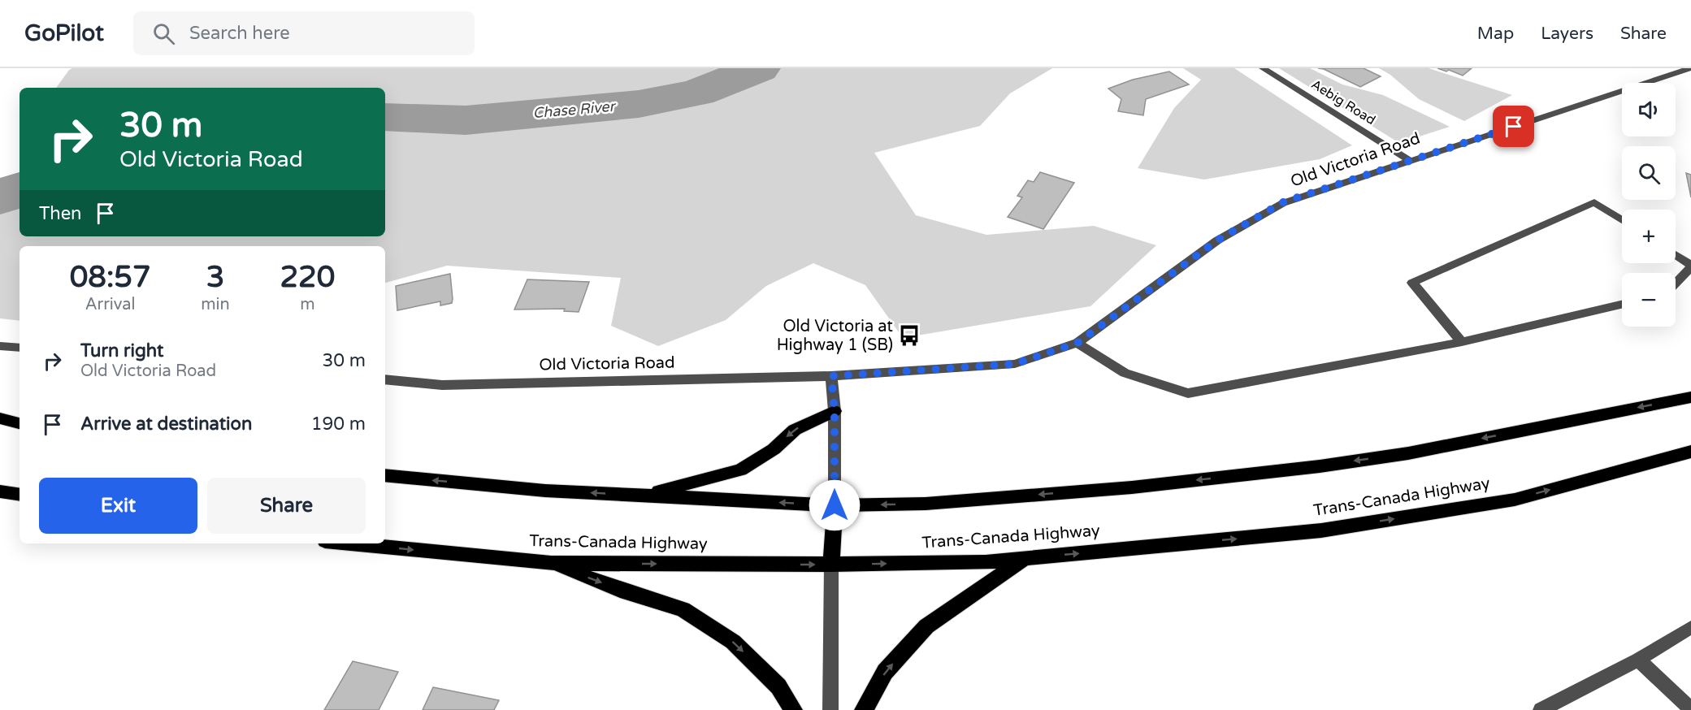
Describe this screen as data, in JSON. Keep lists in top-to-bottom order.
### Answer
{
  "streets": {
    "highway": ["Trans-Canada Highway"],
    "street": ["Aebig Road", "Old Victoria Road"]
  },
  "crossings": [
    ["Aebig Road", "Old Victoria Road"]
  ],
  "water": ["Chase River"],
  "places": {
    "bus stop": ["Old Victoria at Highway 1 (SB)"]
  },
  "page": {
    "header": "GoPilot",
    "search": "Search here",
    "nav": ["Map", "Layers", "Share"],
    "map_buttons": ["+", "−"],
    "turn": ["30 m", "Old Victoria Road"],
    "then": "Then",
    "eta": [
      "08:57",
      "Arrival",
      "3",
      "min",
      "220",
      "m"
    ],
    "list": [
      {
        "name": "Turn right",
        "note": "Old Victoria Road",
        "value": "30 m"
      },
      {
        "name": "Arrive at destination",
        "value": "190 m"
      }
    ],
    "buttons": ["Exit", "Share"]
  }
}
